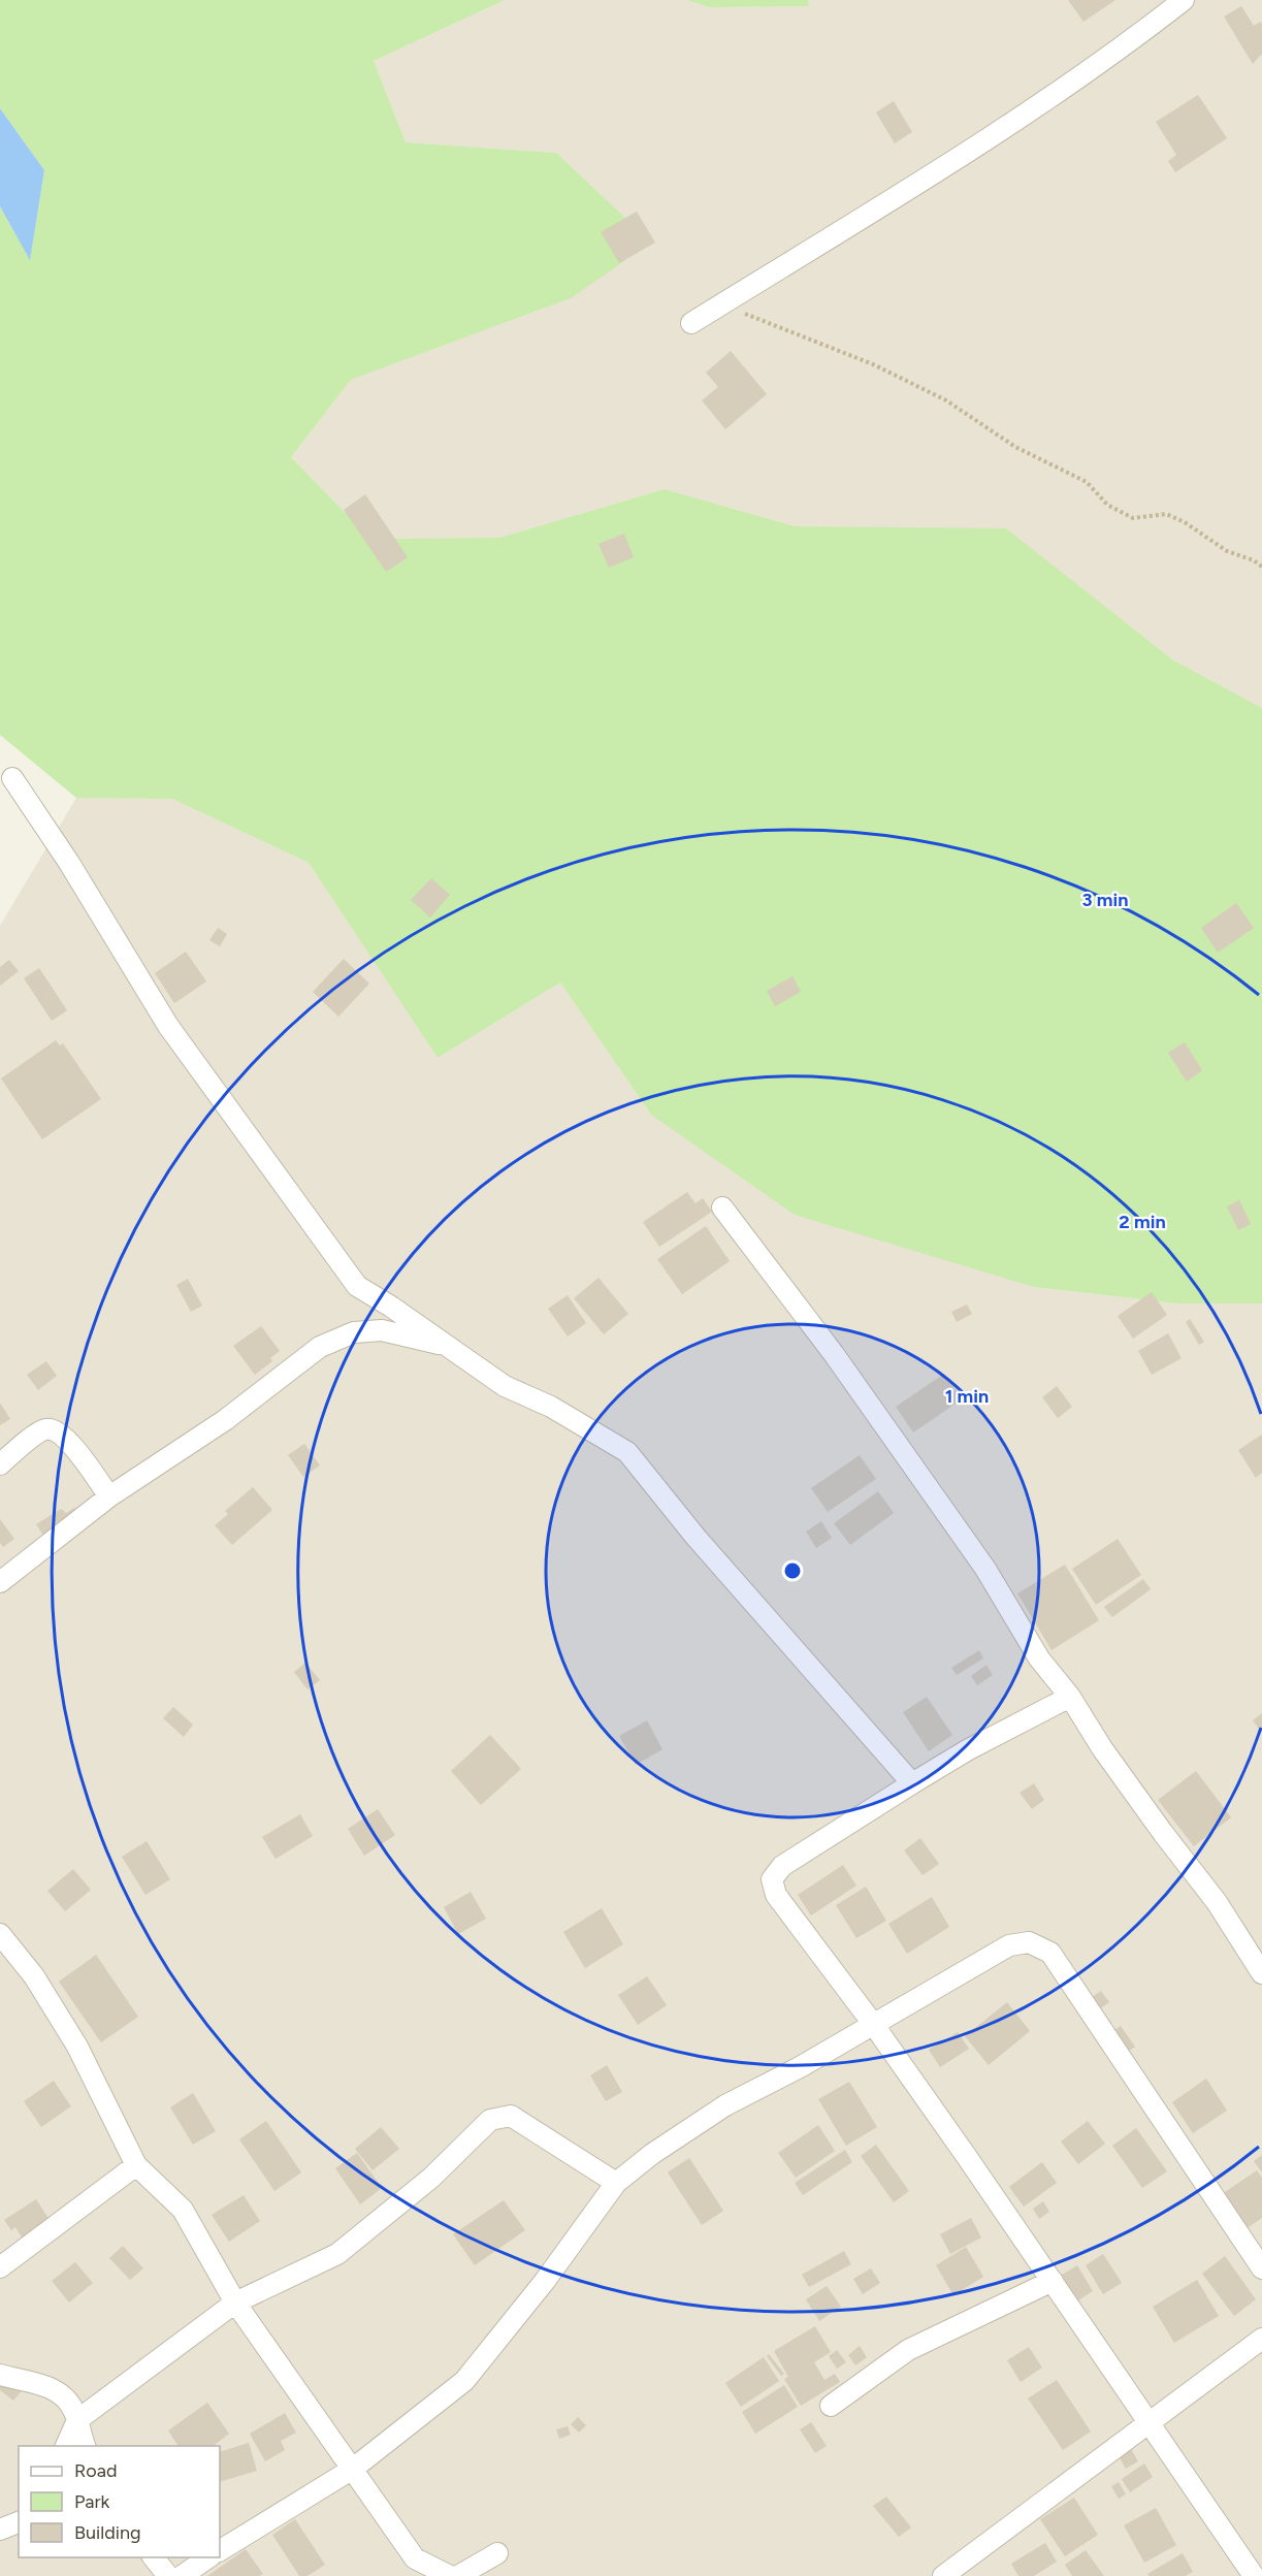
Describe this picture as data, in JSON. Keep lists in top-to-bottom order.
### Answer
{
  "legend": ["Road", "Park", "Building"],
  "rings": ["3 min", "2 min", "1 min"]
}
